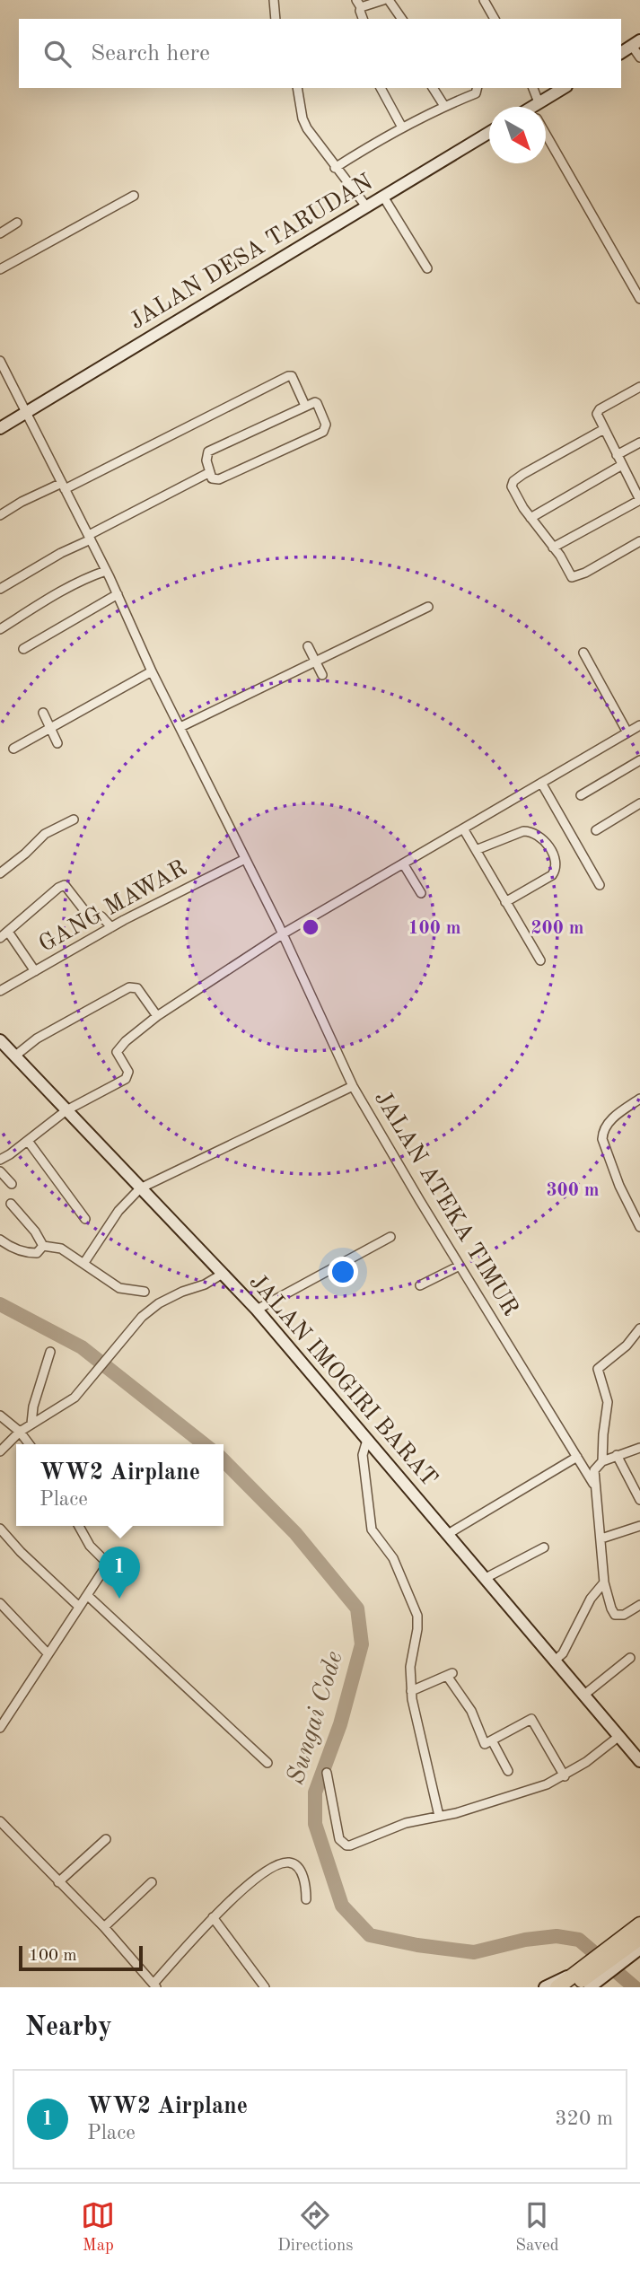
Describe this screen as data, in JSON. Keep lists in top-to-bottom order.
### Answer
{
  "streets": {
    "main road": ["JALAN DESA TARUDAN", "JALAN IMOGIRI BARAT"],
    "street": ["GANG MAWAR", "JALAN ATEKA TIMUR"]
  },
  "crossings": [
    ["JALAN DESA TARUDAN", "JALAN ATEKA TIMUR"],
    ["GANG MAWAR", "JALAN ATEKA TIMUR"]
  ],
  "water": ["Sungai Code"],
  "scale_bar": "100 m",
  "north": "bottom right",
  "page": {
    "search": "Search here",
    "popup": ["WW2 Airplane", "Place"],
    "pins": "1",
    "scale": "100 m",
    "heading": "Nearby",
    "list": [
      {
        "mark": "1",
        "name": "WW2 Airplane",
        "note": "Place",
        "value": "320 m"
      }
    ],
    "nav": ["Map", "Directions", "Saved"]
  },
  "rings": ["100 m", "200 m", "300 m"]
}
